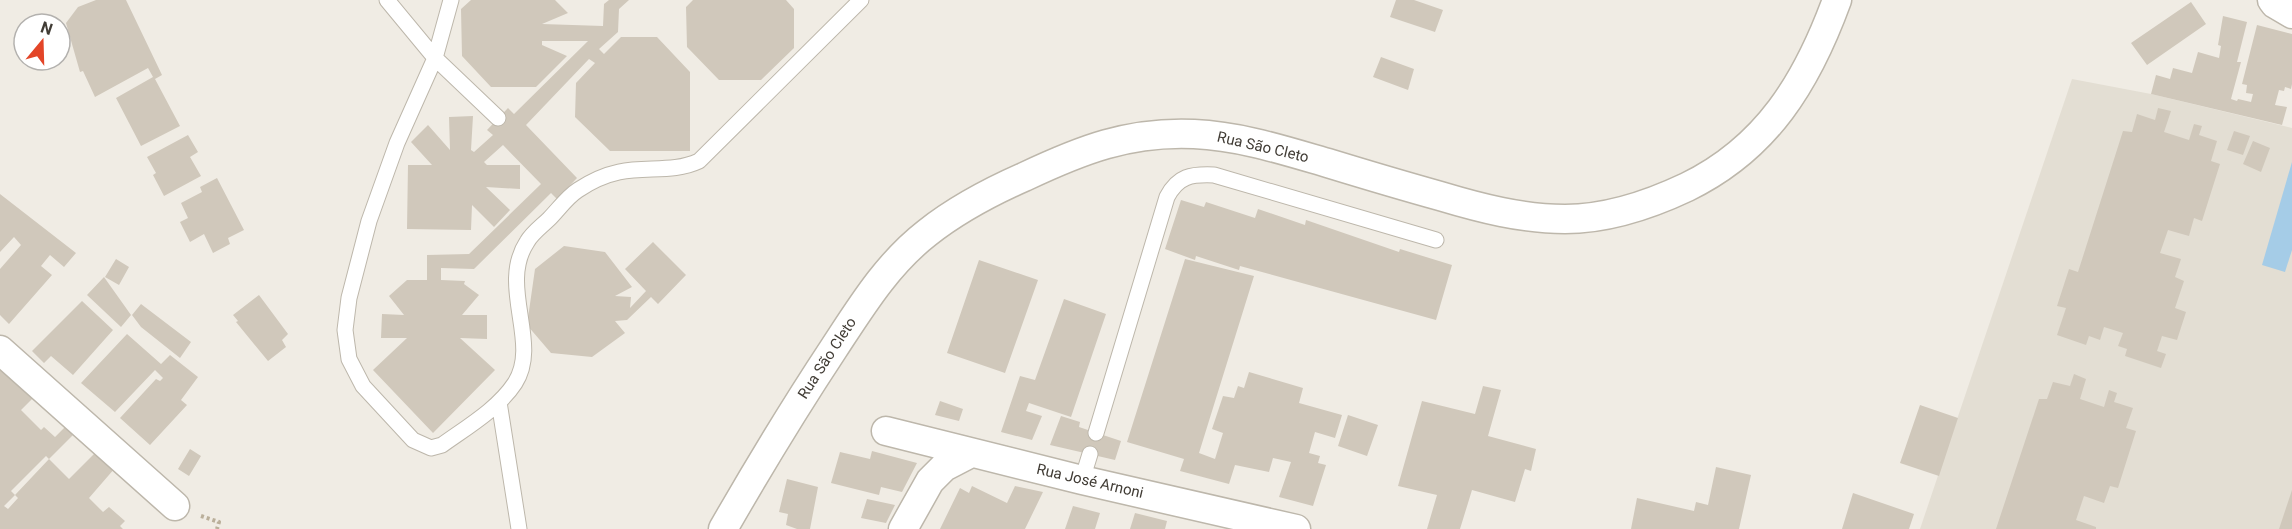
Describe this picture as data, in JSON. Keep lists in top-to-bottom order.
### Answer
{
  "streets": {
    "street": ["Rua São Cleto", "Rua José Arnoni"]
  },
  "north": "top"
}
